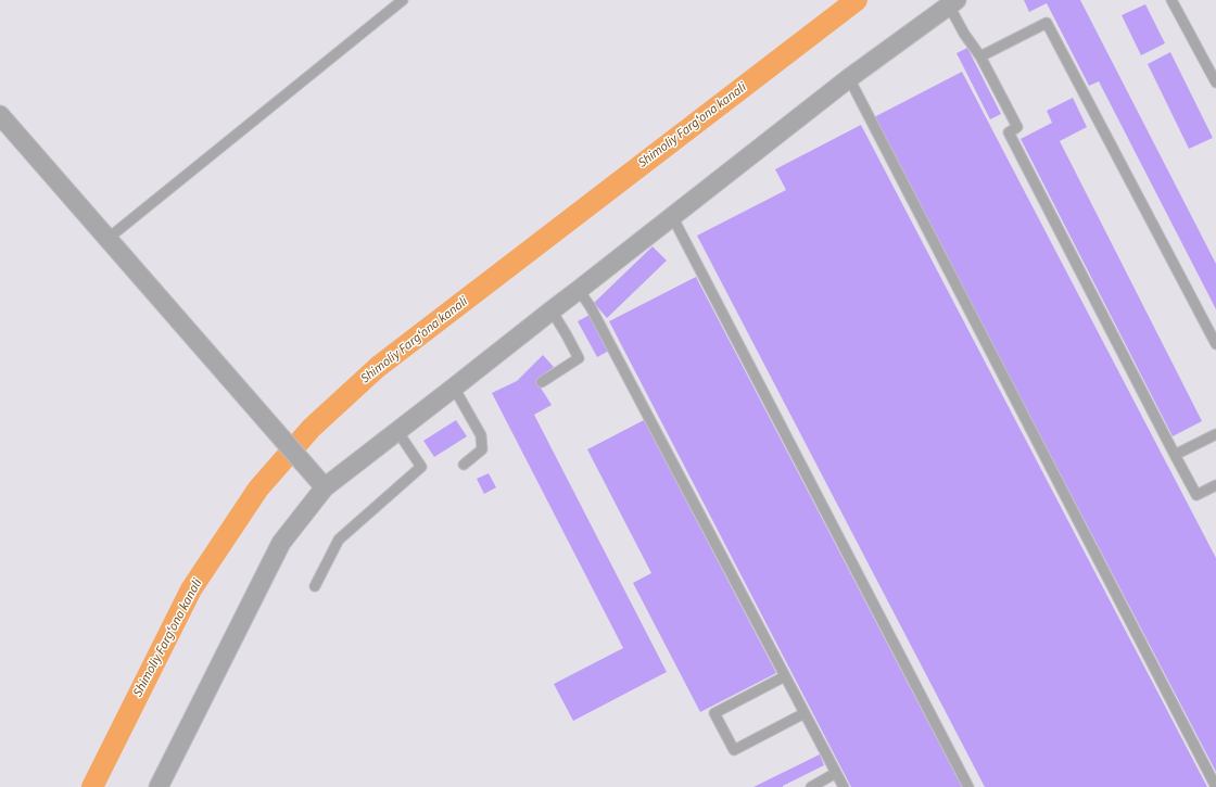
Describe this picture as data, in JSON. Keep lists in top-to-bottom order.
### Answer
{
  "water": ["Shimoliy Fargʻona kanali"]
}
